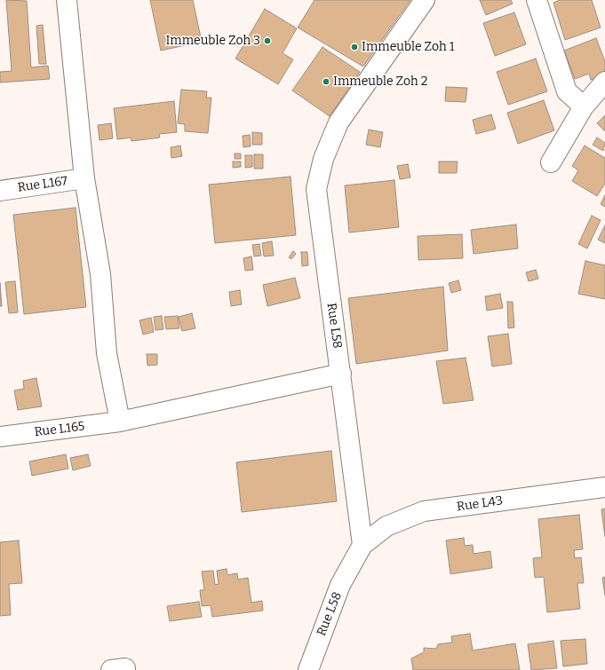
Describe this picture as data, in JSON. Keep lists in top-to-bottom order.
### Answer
{
  "streets": {
    "street": [
      "Rue L167",
      "Rue L58",
      "Rue L165",
      "Rue L43"
    ]
  },
  "crossings": [
    ["Rue L58", "Rue L165"],
    ["Rue L58", "Rue L43"]
  ],
  "places": ["Immeuble Zoh 3", "Immeuble Zoh 1", "Immeuble Zoh 2"]
}
